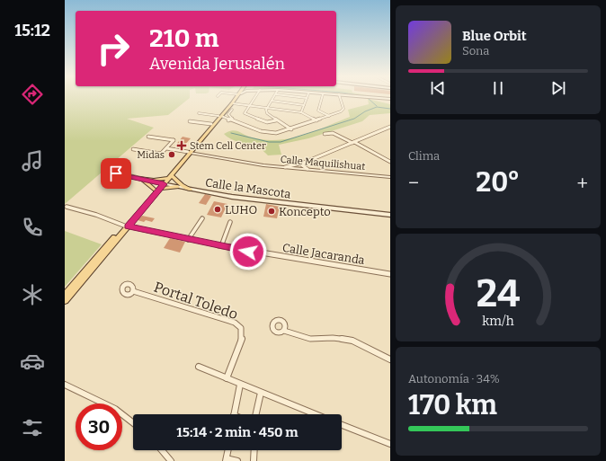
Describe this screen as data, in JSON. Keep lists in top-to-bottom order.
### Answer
{
  "streets": {
    "main road": ["Calle la Mascota"],
    "street": ["Calle Maquilishuat", "Calle Jacaranda", "Portal Toledo"]
  },
  "places": {
    "health": ["Stem Cell Center"],
    "other": ["Midas", "LUHO", "Koncepto"]
  },
  "page": {
    "tabs": "15:12",
    "turn": ["210 m", "Avenida Jerusalén"],
    "song": ["Blue Orbit", "Sona"],
    "tile": [
      "Clima",
      ["Autonomía · 34%", "170 km"]
    ],
    "heat": ["−", "20°", "+"],
    "limit": "30",
    "trip": "15:14 · 2 min · 450 m",
    "gauge": ["24", "km/h"]
  }
}
